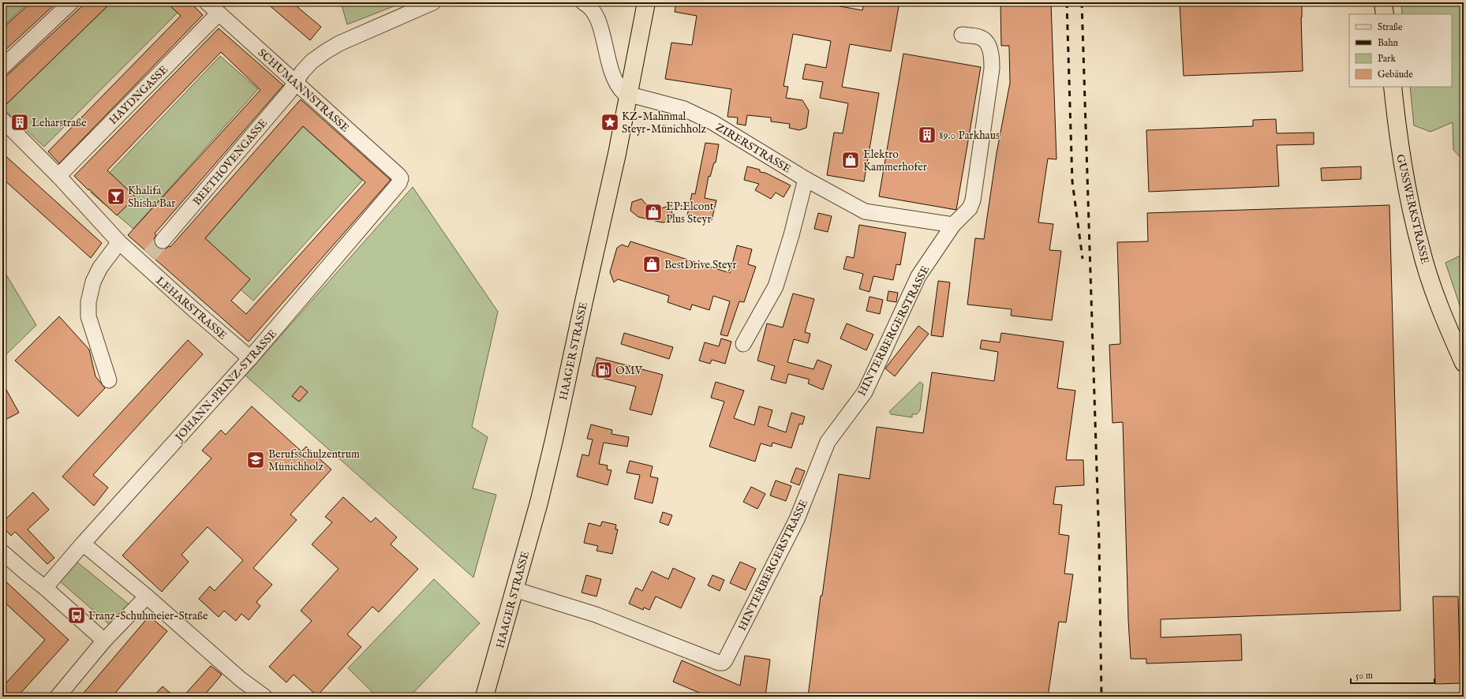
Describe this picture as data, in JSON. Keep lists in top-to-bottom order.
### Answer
{
  "streets": {
    "main road": ["GUSSWERKSTRASSE", "HAAGER STRASSE"],
    "street": [
      "SCHUMANNSTRASSE",
      "HAYDNGASSE",
      "ZIRERSTRASSE",
      "BEETHOVENGASSE",
      "LEHARSTRASSE",
      "HINTERBERGERSTRASSE",
      "JOHANN-PRINZ-STRASSE"
    ]
  },
  "crossings": [
    ["SCHUMANNSTRASSE", "HAYDNGASSE"],
    ["SCHUMANNSTRASSE", "BEETHOVENGASSE"],
    ["SCHUMANNSTRASSE", "JOHANN-PRINZ-STRASSE"],
    ["HAYDNGASSE", "LEHARSTRASSE"],
    ["ZIRERSTRASSE", "HINTERBERGERSTRASSE"],
    ["ZIRERSTRASSE", "HAAGER STRASSE"],
    ["LEHARSTRASSE", "JOHANN-PRINZ-STRASSE"],
    ["HINTERBERGERSTRASSE", "HAAGER STRASSE"]
  ],
  "places": {
    "building": ["Leharstraße", "89.0 Parkhaus"],
    "place": ["KZ-Mahnmal Steyr-Münichholz"],
    "shop": ["Elektro Kammerhofer", "EP:Elcont Plus Steyr", "BestDrive Steyr"],
    "bar": ["Khalifa Shisha Bar"],
    "fuel station": ["OMV"],
    "school or university": ["Berufsschulzentrum Münichholz"],
    "bus stop": ["Franz-Schuhmeier-Straße"]
  },
  "legend": [
    "Straße",
    "Bahn",
    "Park",
    "Gebäude"
  ],
  "scale_bar": "50 m"
}
